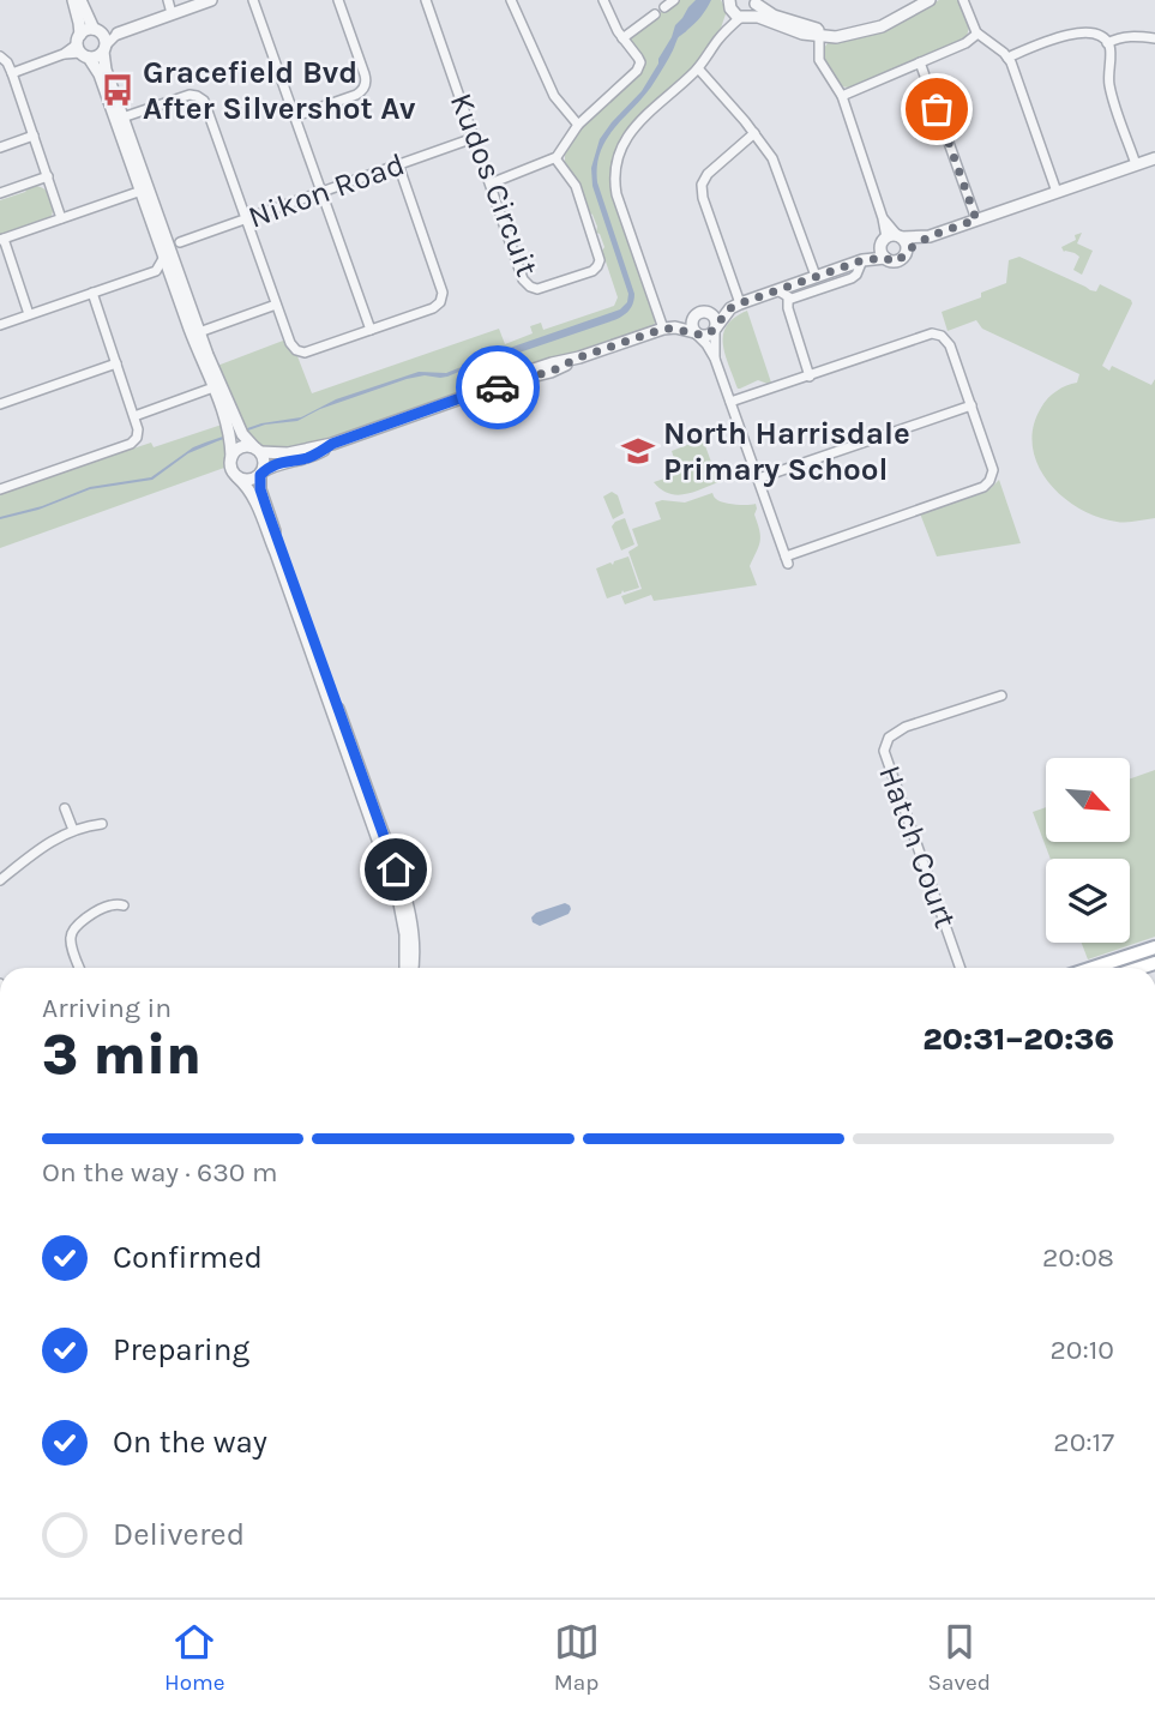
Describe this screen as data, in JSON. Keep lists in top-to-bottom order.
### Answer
{
  "streets": {
    "street": ["Kudos Circuit", "Nikon Road", "Hatch Court"]
  },
  "crossings": [
    ["Kudos Circuit", "Nikon Road"]
  ],
  "places": {
    "bus stop": ["Gracefield Bvd After Silvershot Av"],
    "school or university": ["North Harrisdale Primary School"]
  },
  "north": "bottom right",
  "page": {
    "heading": ["3 min", "Arriving in", "20:31–20:36"],
    "bar": "On the way · 630 m",
    "list": [
      ["Confirmed", "20:08"],
      ["Preparing", "20:10"],
      ["On the way", "20:17"],
      "Delivered"
    ],
    "tabs": ["Home", "Map", "Saved"]
  }
}
